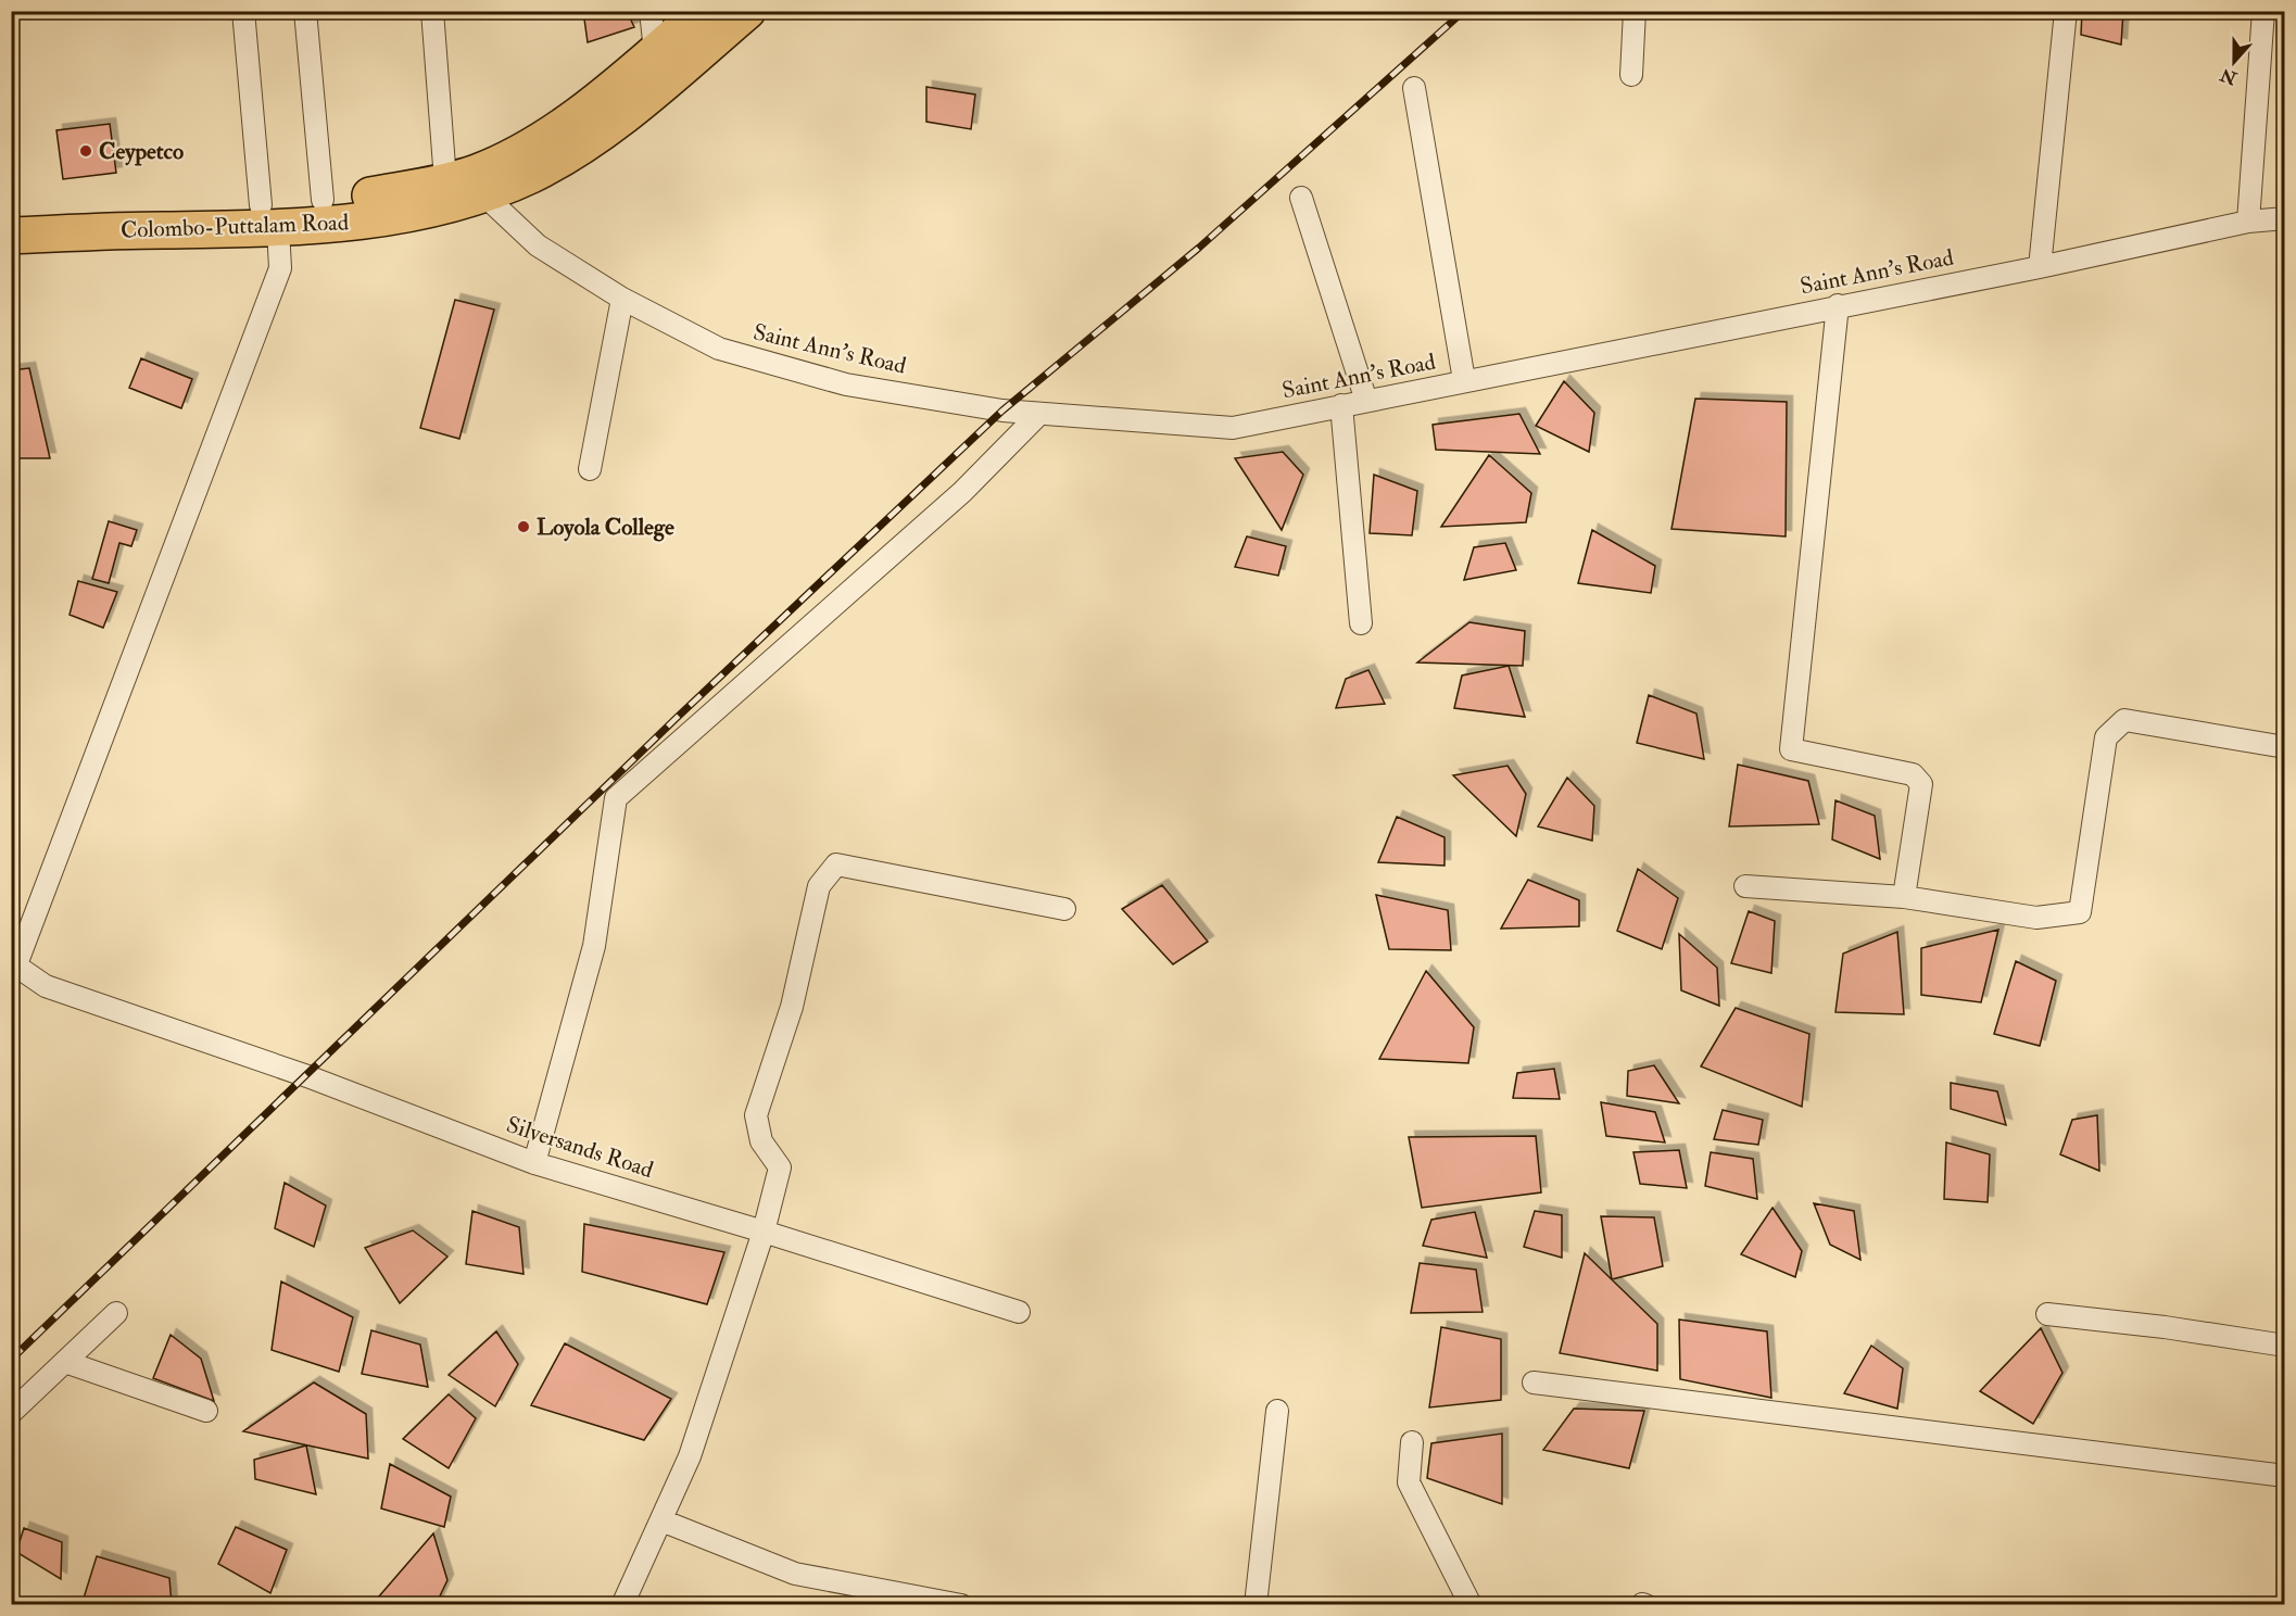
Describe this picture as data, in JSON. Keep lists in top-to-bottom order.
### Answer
{
  "streets": {
    "highway": ["Colombo-Puttalam Road"],
    "street": ["Saint Ann's Road", "Silversands Road"]
  },
  "crossings": [
    ["Colombo-Puttalam Road", "Saint Ann's Road"]
  ],
  "places": ["Ceypetco", "Loyola College"],
  "north": "bottom"
}
